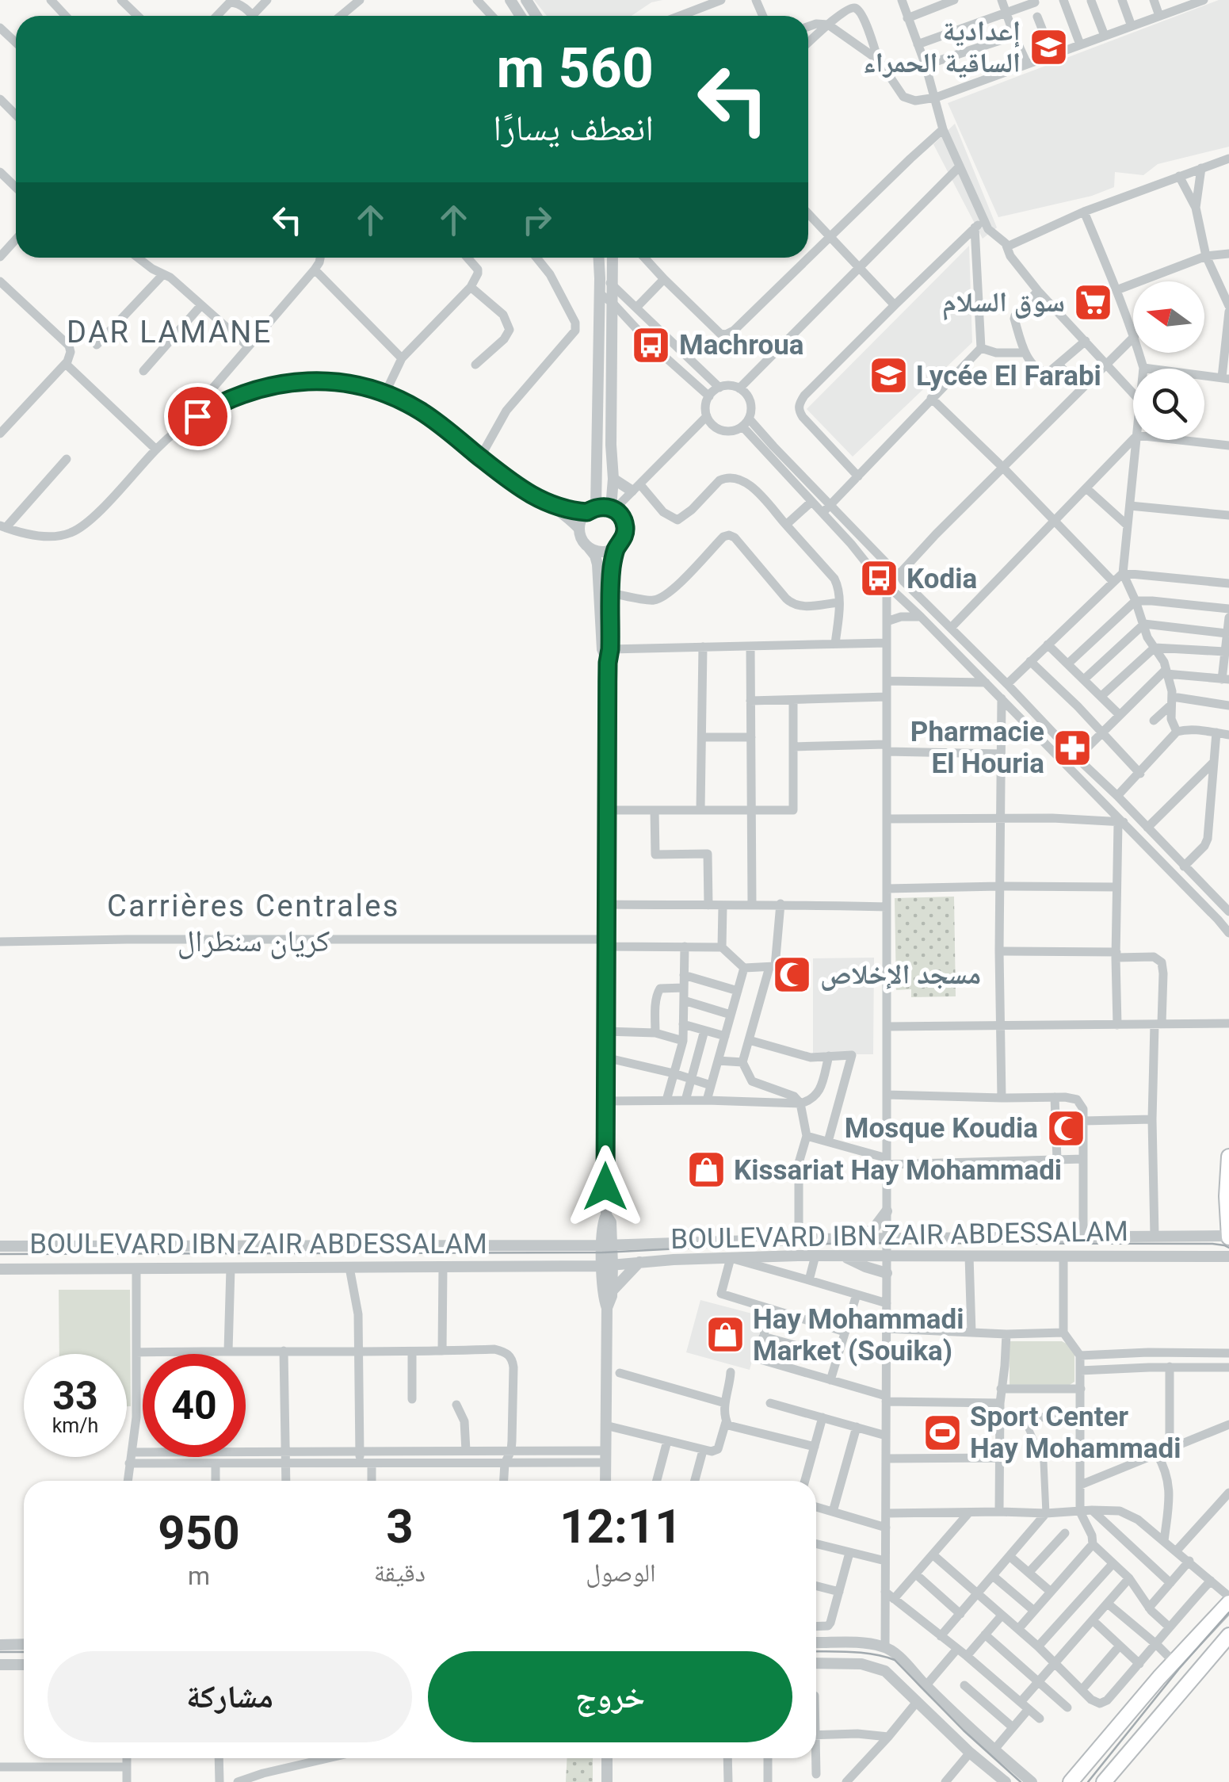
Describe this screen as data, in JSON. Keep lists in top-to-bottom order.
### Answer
{
  "streets": {
    "street": ["BOULEVARD IBN ZAIR ABDESSALAM"]
  },
  "districts": ["DAR LAMANE", "Carrières Centrales كريان سنطرال"],
  "places": {
    "school or university": ["إعدادية الساقية الحمراء", "Lycée El Farabi"],
    "supermarket": ["سوق السلام"],
    "bus stop": ["Machroua", "Kodia"],
    "pharmacy": ["Pharmacie El Houria"],
    "mosque": ["مسجد الإخلاص", "Mosque Koudia"],
    "shop": ["Kissariat Hay Mohammadi", "Hay Mohammadi Market (Souika)"],
    "sports": ["Sport Center Hay Mohammadi"]
  },
  "north": "left",
  "page": {
    "turn": ["560 m", "انعطف يسارًا"],
    "speed": "33 km/h",
    "limit": "40",
    "eta": [
      "12:11",
      "الوصول",
      "3",
      "دقيقة",
      "950",
      "m"
    ],
    "buttons": ["خروج", "مشاركة"]
  }
}
